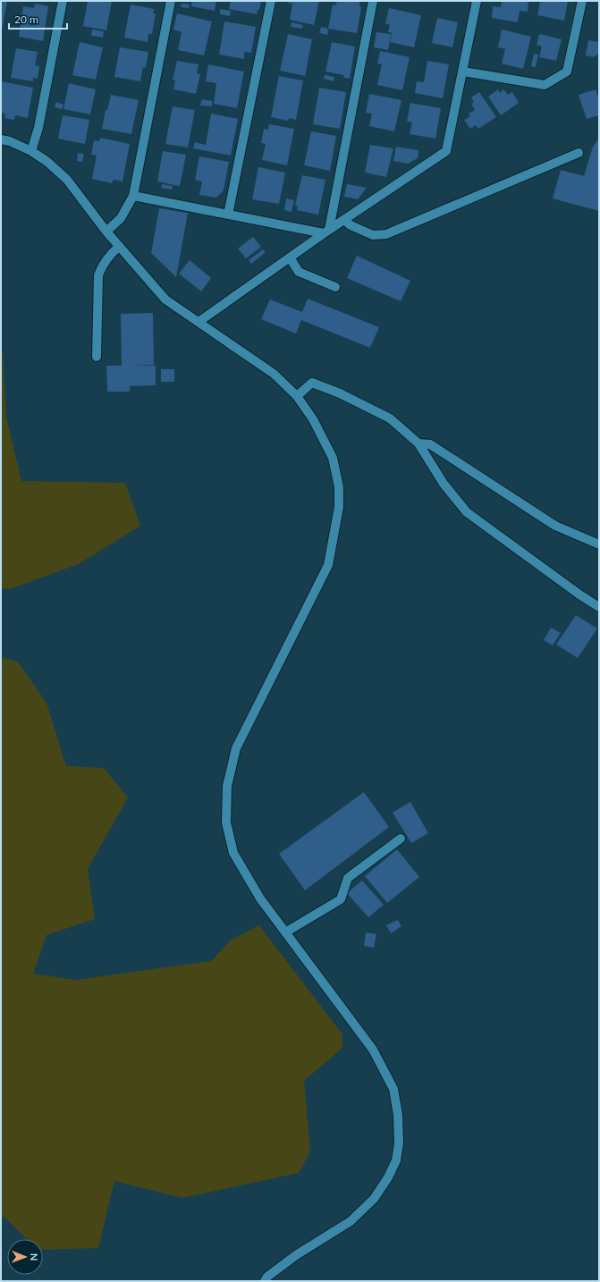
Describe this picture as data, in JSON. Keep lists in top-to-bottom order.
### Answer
{
  "scale_bar": "20 m",
  "north": "right"
}
